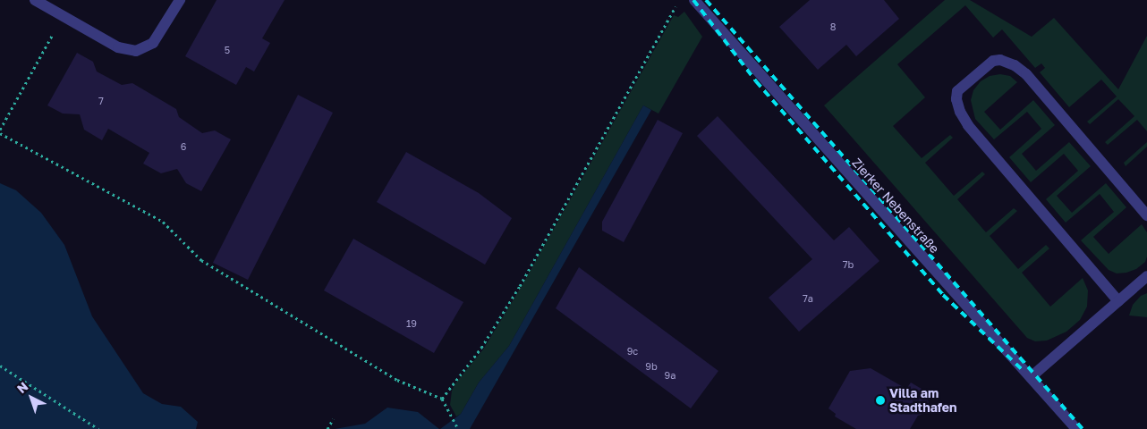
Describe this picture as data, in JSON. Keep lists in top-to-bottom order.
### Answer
{
  "streets": {
    "street": ["Zierker Nebenstraße"]
  },
  "places": ["Villa am Stadthafen"],
  "house_numbers": [
    "8",
    "5",
    "7",
    "6",
    "7b",
    "7a",
    "19",
    "9c",
    "9b",
    "9a"
  ],
  "north": "top left"
}
